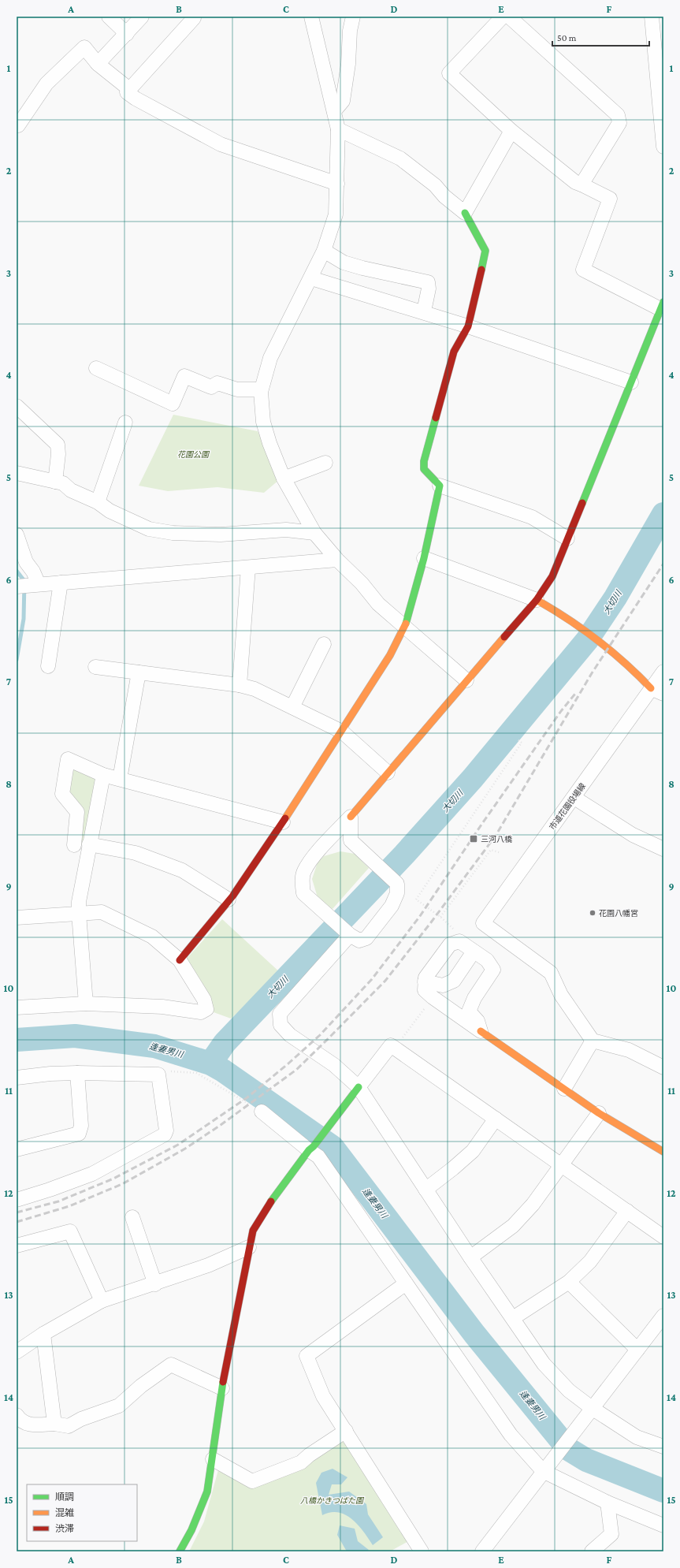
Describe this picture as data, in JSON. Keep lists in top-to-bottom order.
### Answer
{
  "streets": {
    "street": ["市道花園役場線"]
  },
  "water": ["大切川", "逢妻男川"],
  "parks": ["花園公園", "八橋かきつばた園"],
  "places": {
    "transit": ["三河八橋"],
    "other": ["花園八幡宮"]
  },
  "legend": ["順調", "混雑", "渋滞"],
  "scale_bar": "50 m",
  "grid": {
    "columns": [
      "A",
      "B",
      "C",
      "D",
      "E",
      "F"
    ],
    "rows": [
      "1",
      "2",
      "3",
      "4",
      "5",
      "6",
      "7",
      "8",
      "9",
      "10",
      "11",
      "12",
      "13",
      "14",
      "15"
    ]
  }
}
